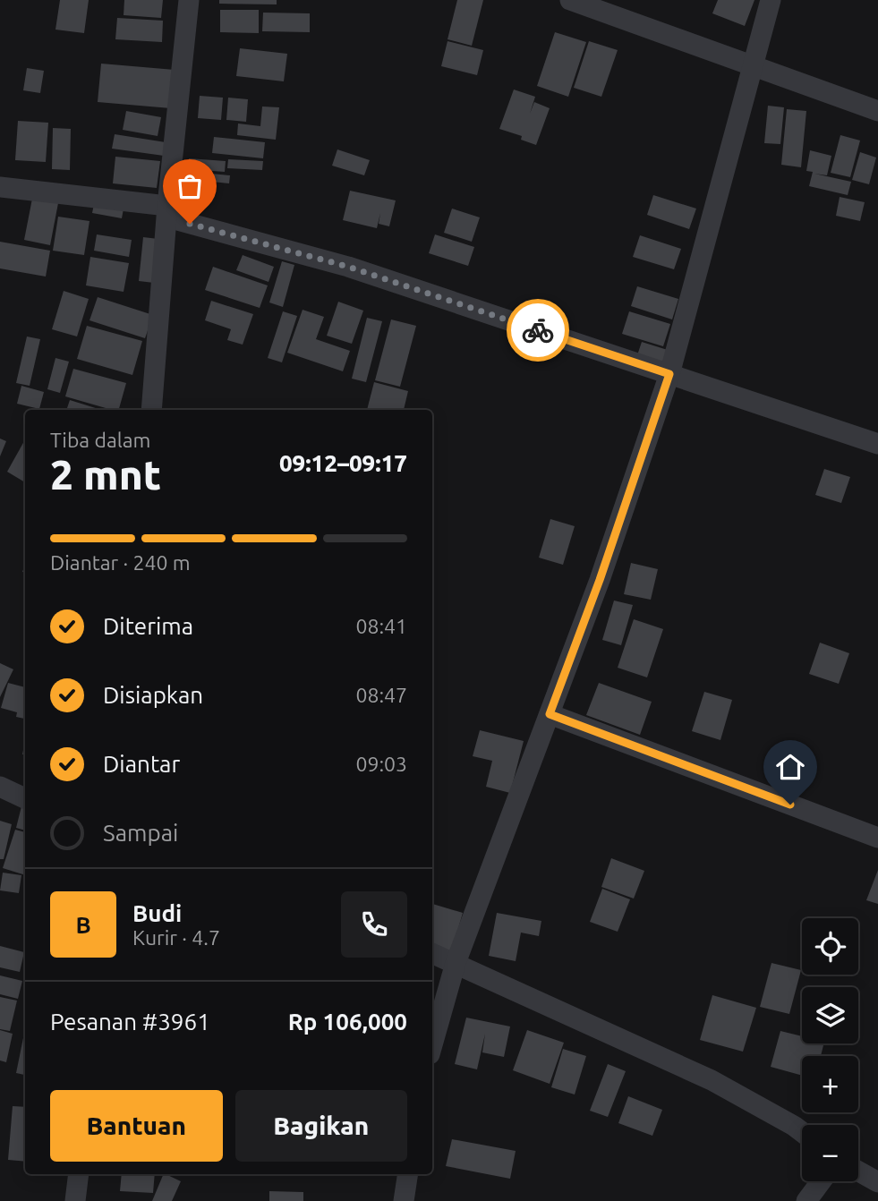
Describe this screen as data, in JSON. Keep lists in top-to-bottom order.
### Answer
{
  "page": {
    "heading": ["2 mnt", "Tiba dalam", "09:12–09:17"],
    "panel": [
      "Budi",
      "Kurir · 4.7",
      "Pesanan #3961",
      "Rp 106,000"
    ],
    "bar": "Diantar · 240 m",
    "list": [
      ["Diterima", "08:41"],
      ["Disiapkan", "08:47"],
      ["Diantar", "09:03"],
      "Sampai"
    ],
    "round": "B",
    "map_buttons": ["+", "−"],
    "buttons": ["Bantuan", "Bagikan"]
  }
}
